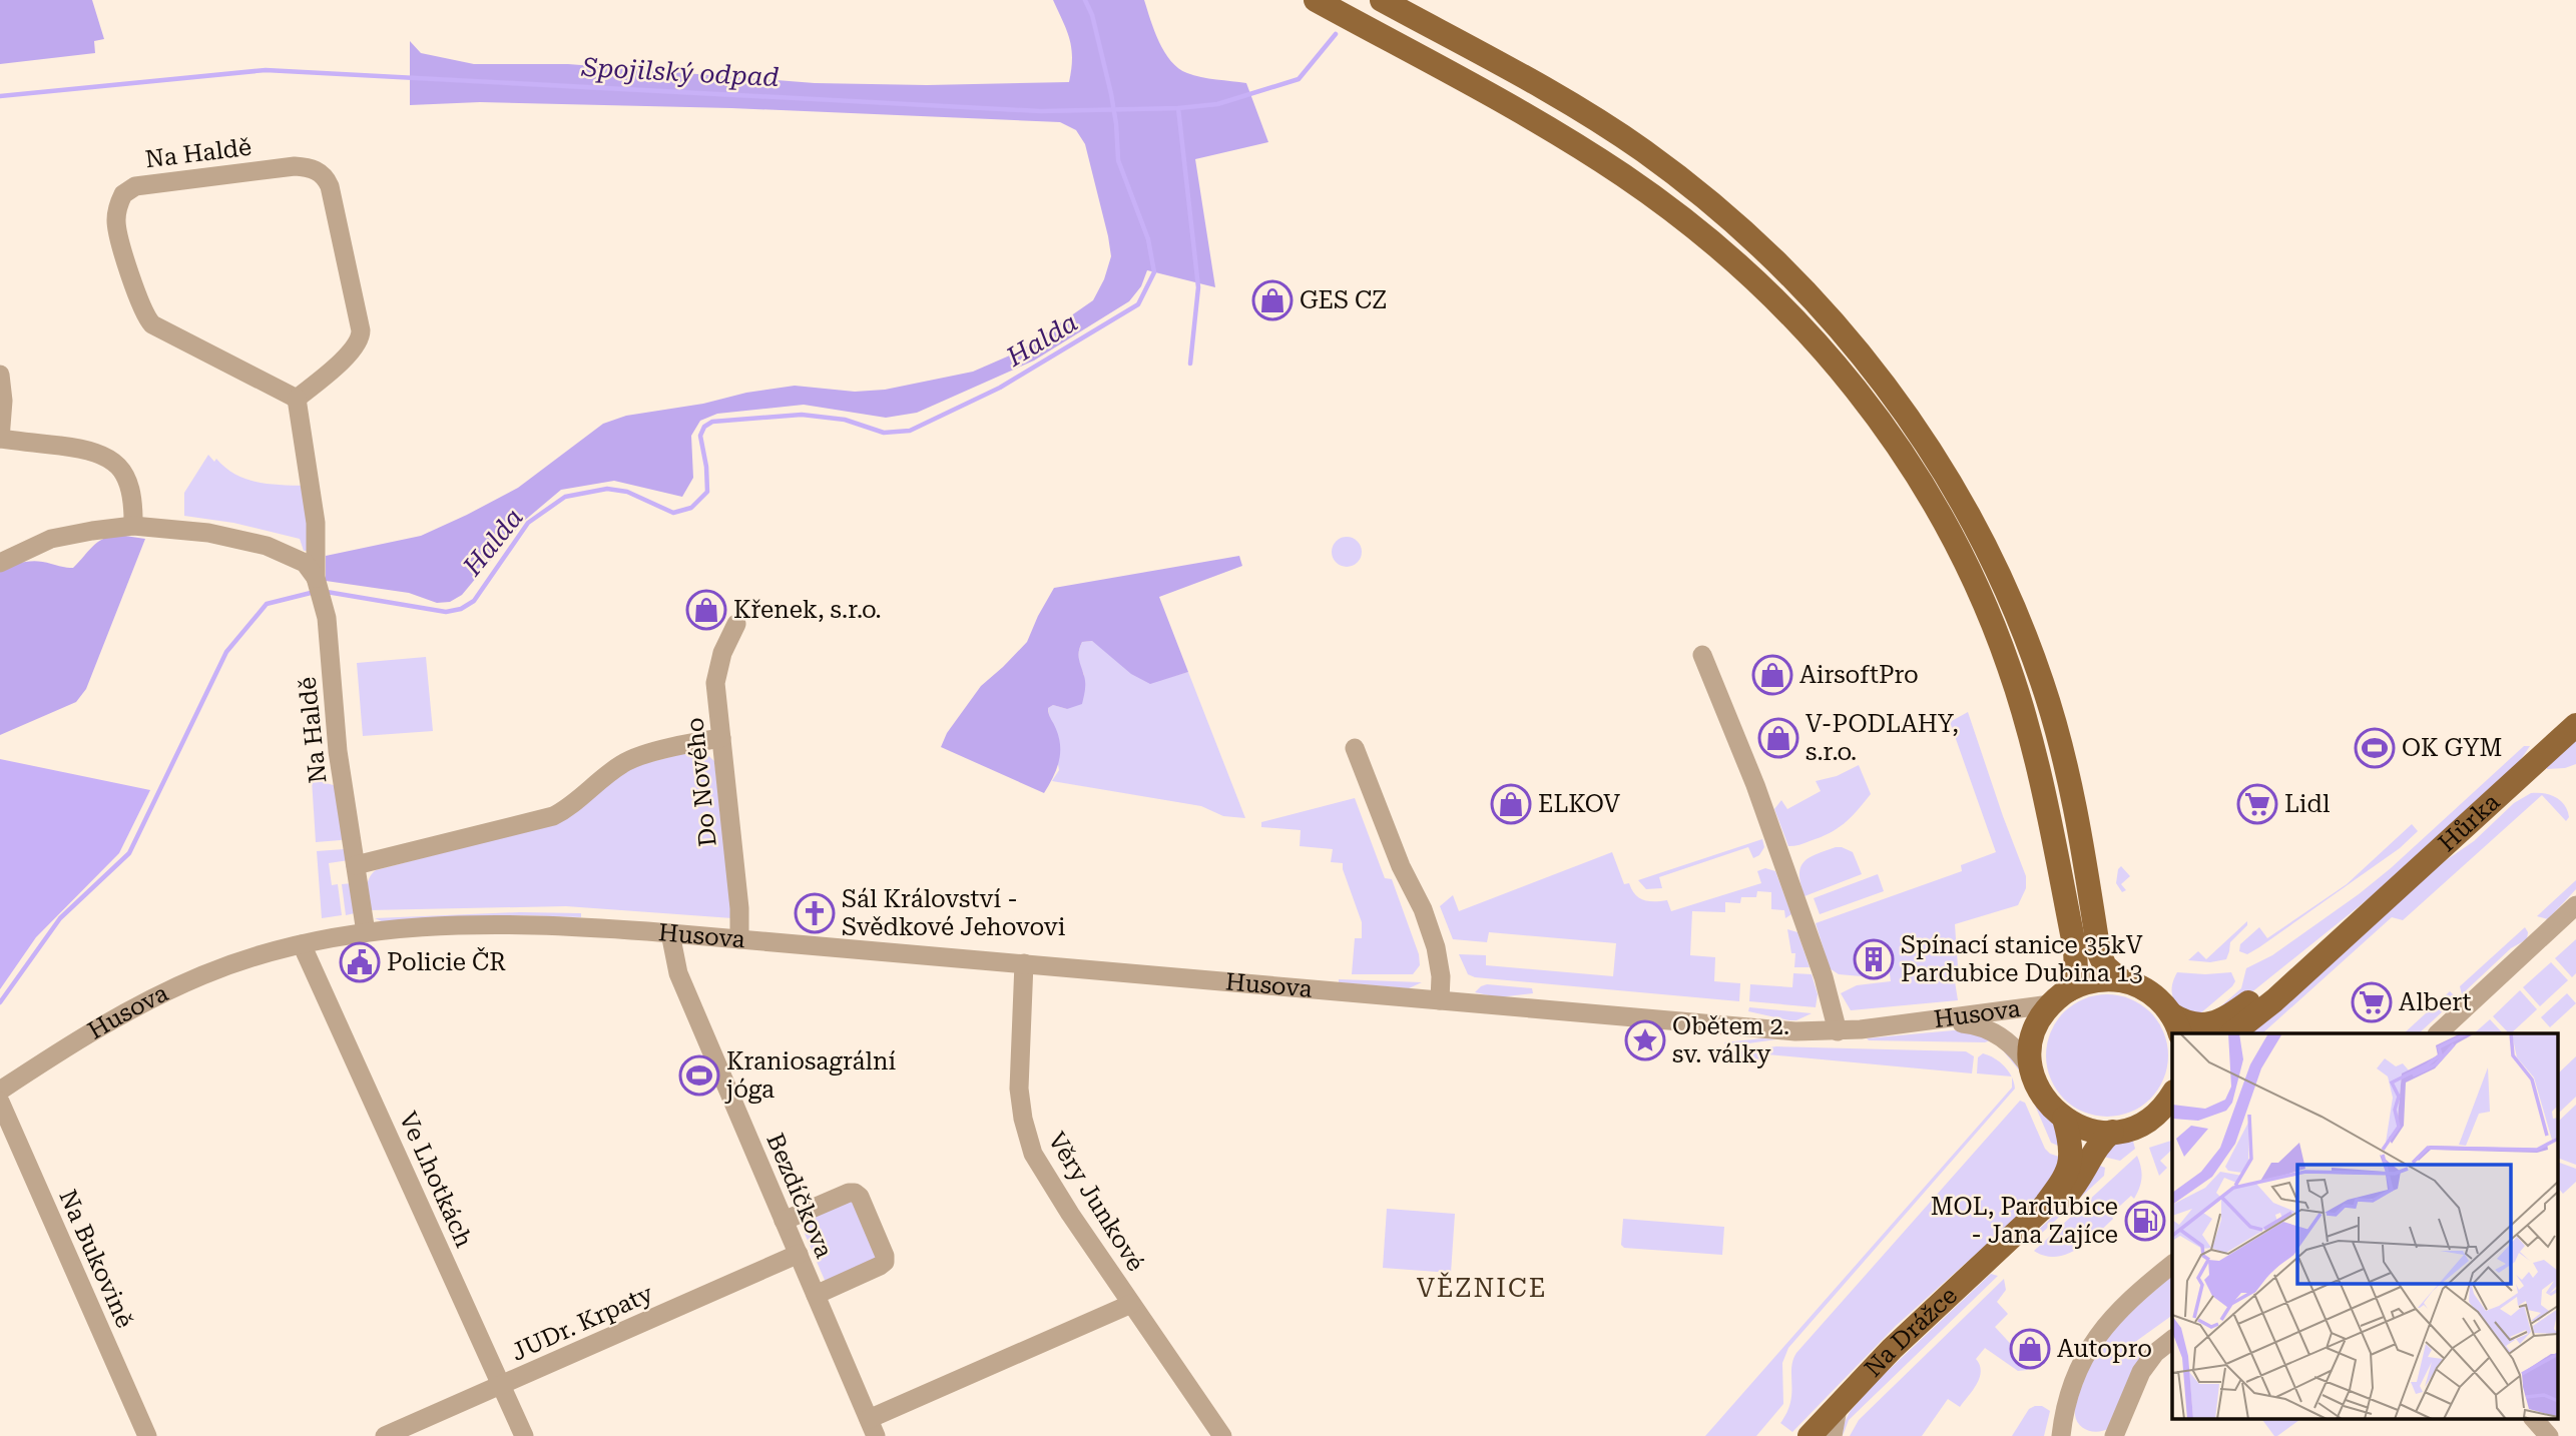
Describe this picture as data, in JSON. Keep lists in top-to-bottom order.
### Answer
{
  "streets": {
    "main road": ["Hůrka", "Husova", "Na Drážce"],
    "street": [
      "Na Haldě",
      "Do Nového",
      "Ve Lhotkách",
      "Bezdíčkova",
      "Věry Junkové",
      "Na Bukovině",
      "JUDr. Krpaty"
    ]
  },
  "crossings": [
    ["Na Haldě", "Husova"],
    ["Do Nového", "Husova"],
    ["Hůrka", "Husova"],
    ["Husova", "Ve Lhotkách"],
    ["Husova", "Bezdíčkova"],
    ["Husova", "Věry Junkové"],
    ["Husova", "Na Drážce"],
    ["Ve Lhotkách", "JUDr. Krpaty"],
    ["Bezdíčkova", "JUDr. Krpaty"]
  ],
  "districts": ["VĚZNICE"],
  "water": ["Spojilský odpad", "Halda"],
  "places": {
    "shop": [
      "GES CZ",
      "Křenek, s.r.o.",
      "AirsoftPro",
      "V-PODLAHY, s.r.o.",
      "ELKOV",
      "Autopro"
    ],
    "sports": ["OK GYM", "Kraniosagrální jóga"],
    "supermarket": ["Lidl", "Albert"],
    "church": ["Sál Království - Svědkové Jehovovi"],
    "building": ["Spínací stanice 35kV Pardubice Dubina 13"],
    "public building": ["Policie ČR"],
    "place": ["Obětem 2. sv. války"],
    "fuel station": ["MOL, Pardubice - Jana Zajíce"]
  }
}
